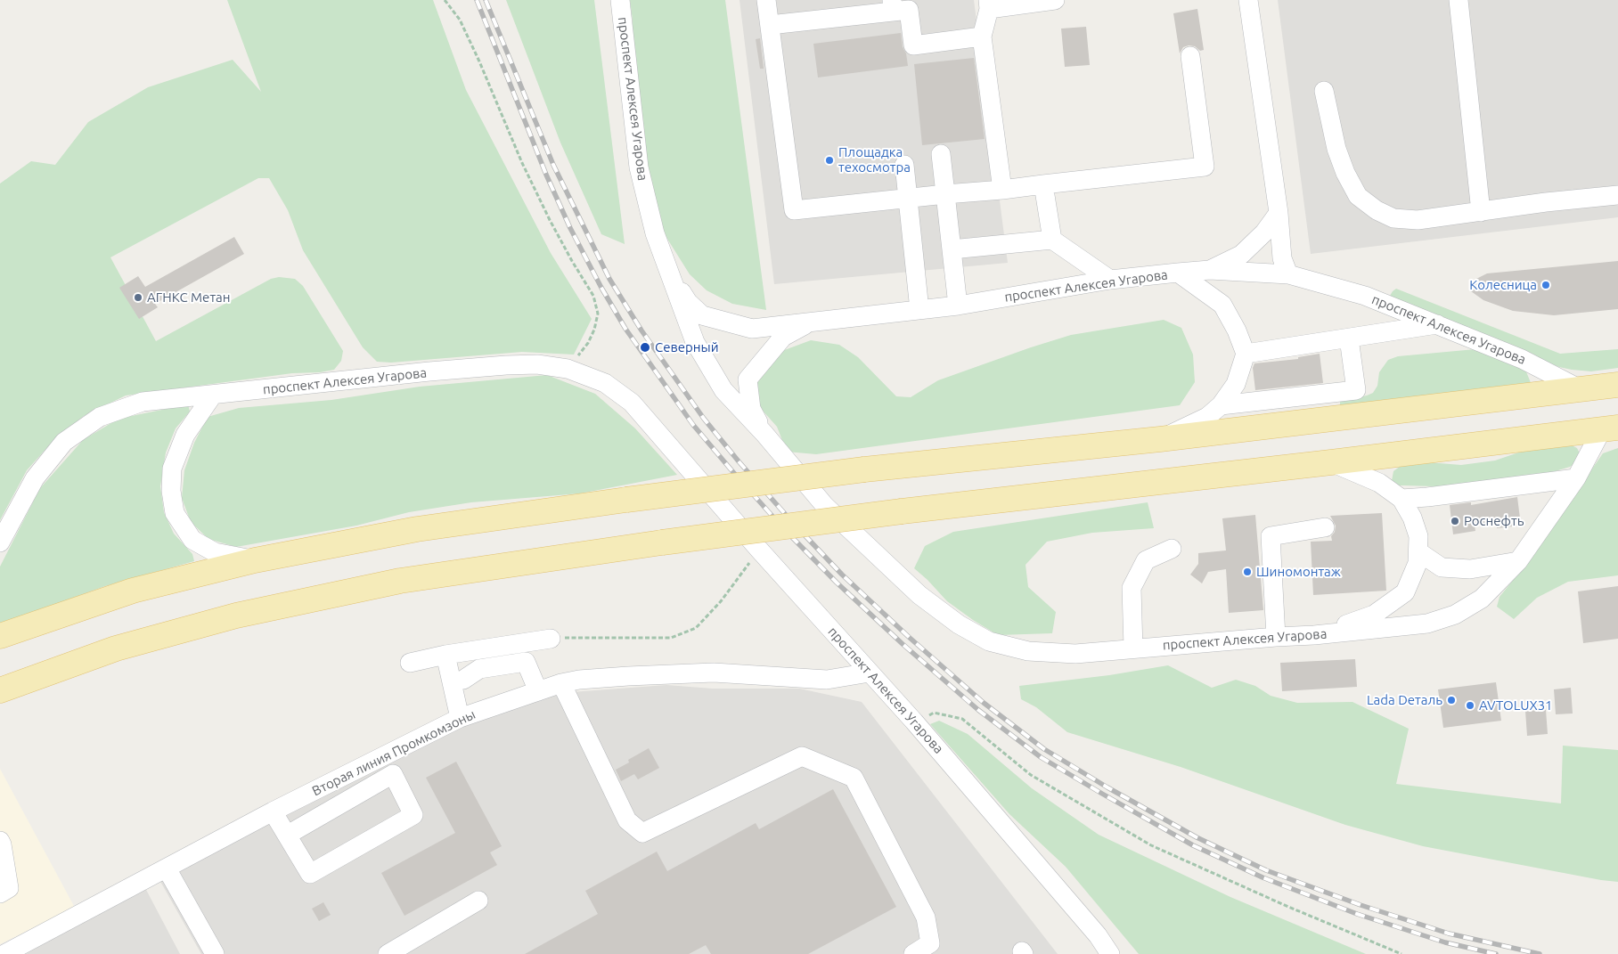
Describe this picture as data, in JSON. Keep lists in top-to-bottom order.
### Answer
{
  "streets": {
    "main road": ["проспект Алексея Угарова"],
    "street": ["Вторая линия Промкомзоны"]
  },
  "crossings": [
    ["проспект Алексея Угарова", "Вторая линия Промкомзоны"]
  ],
  "places": [
    "Площадка техосмотра",
    "Колесница",
    "АГНКС Метан",
    "Северный",
    "Роснефть",
    "Шиномонтаж",
    "Lada Dеталь",
    "AVTOLUX31"
  ]
}
